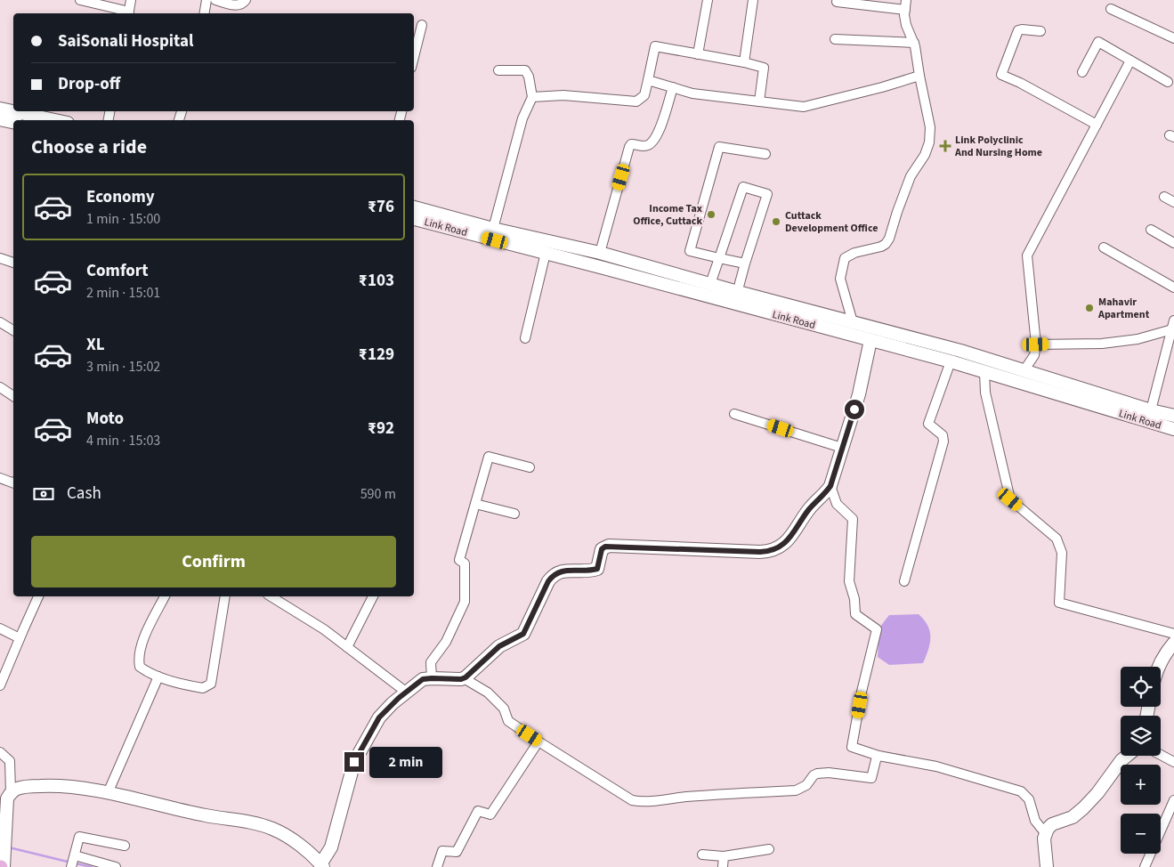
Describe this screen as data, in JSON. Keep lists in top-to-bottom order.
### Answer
{
  "streets": {
    "main road": ["Link Road"]
  },
  "places": {
    "health": ["Link Polyclinic And Nursing Home"],
    "other": ["Income Tax Office, Cuttack", "Cuttack Development Office", "Mahavir Apartment"]
  },
  "page": {
    "banner": ["SaiSonali Hospital", "Drop-off"],
    "heading": "Choose a ride",
    "list": [
      {
        "name": "Economy",
        "note": "1 min · 15:00",
        "value": "₹76"
      },
      {
        "name": "Comfort",
        "note": "2 min · 15:01",
        "value": "₹103"
      },
      {
        "name": "XL",
        "note": "3 min · 15:02",
        "value": "₹129"
      },
      {
        "name": "Moto",
        "note": "4 min · 15:03",
        "value": "₹92"
      }
    ],
    "pay": ["Cash", "590 m"],
    "buttons": "Confirm",
    "map_buttons": ["+", "−"],
    "bubble": "2 min"
  }
}
